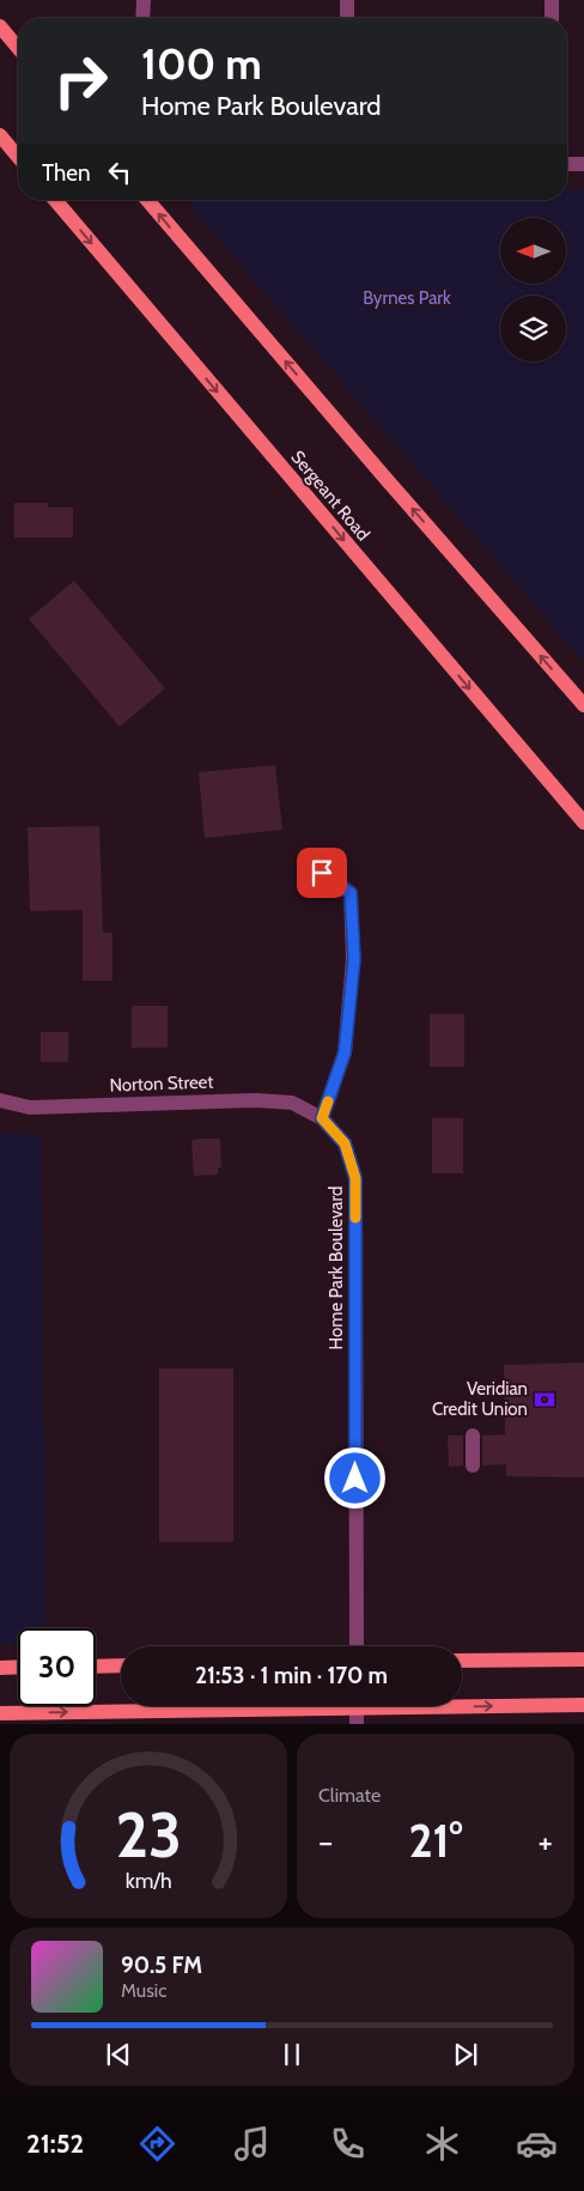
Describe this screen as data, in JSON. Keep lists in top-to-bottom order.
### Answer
{
  "streets": {
    "main road": ["Sergeant Road"],
    "street": ["Norton Street", "Home Park Boulevard"]
  },
  "crossings": [
    ["Norton Street", "Home Park Boulevard"]
  ],
  "parks": ["Byrnes Park"],
  "places": {
    "bank": ["Veridian Credit Union"]
  },
  "north": "left",
  "page": {
    "turn": ["100 m", "Home Park Boulevard"],
    "then": "Then",
    "limit": "30",
    "trip": "21:53 · 1 min · 170 m",
    "tile": "Climate",
    "heat": ["−", "21°", "+"],
    "song": ["90.5 FM", "Music"],
    "tabs": "21:52",
    "gauge": ["23", "km/h"]
  }
}
